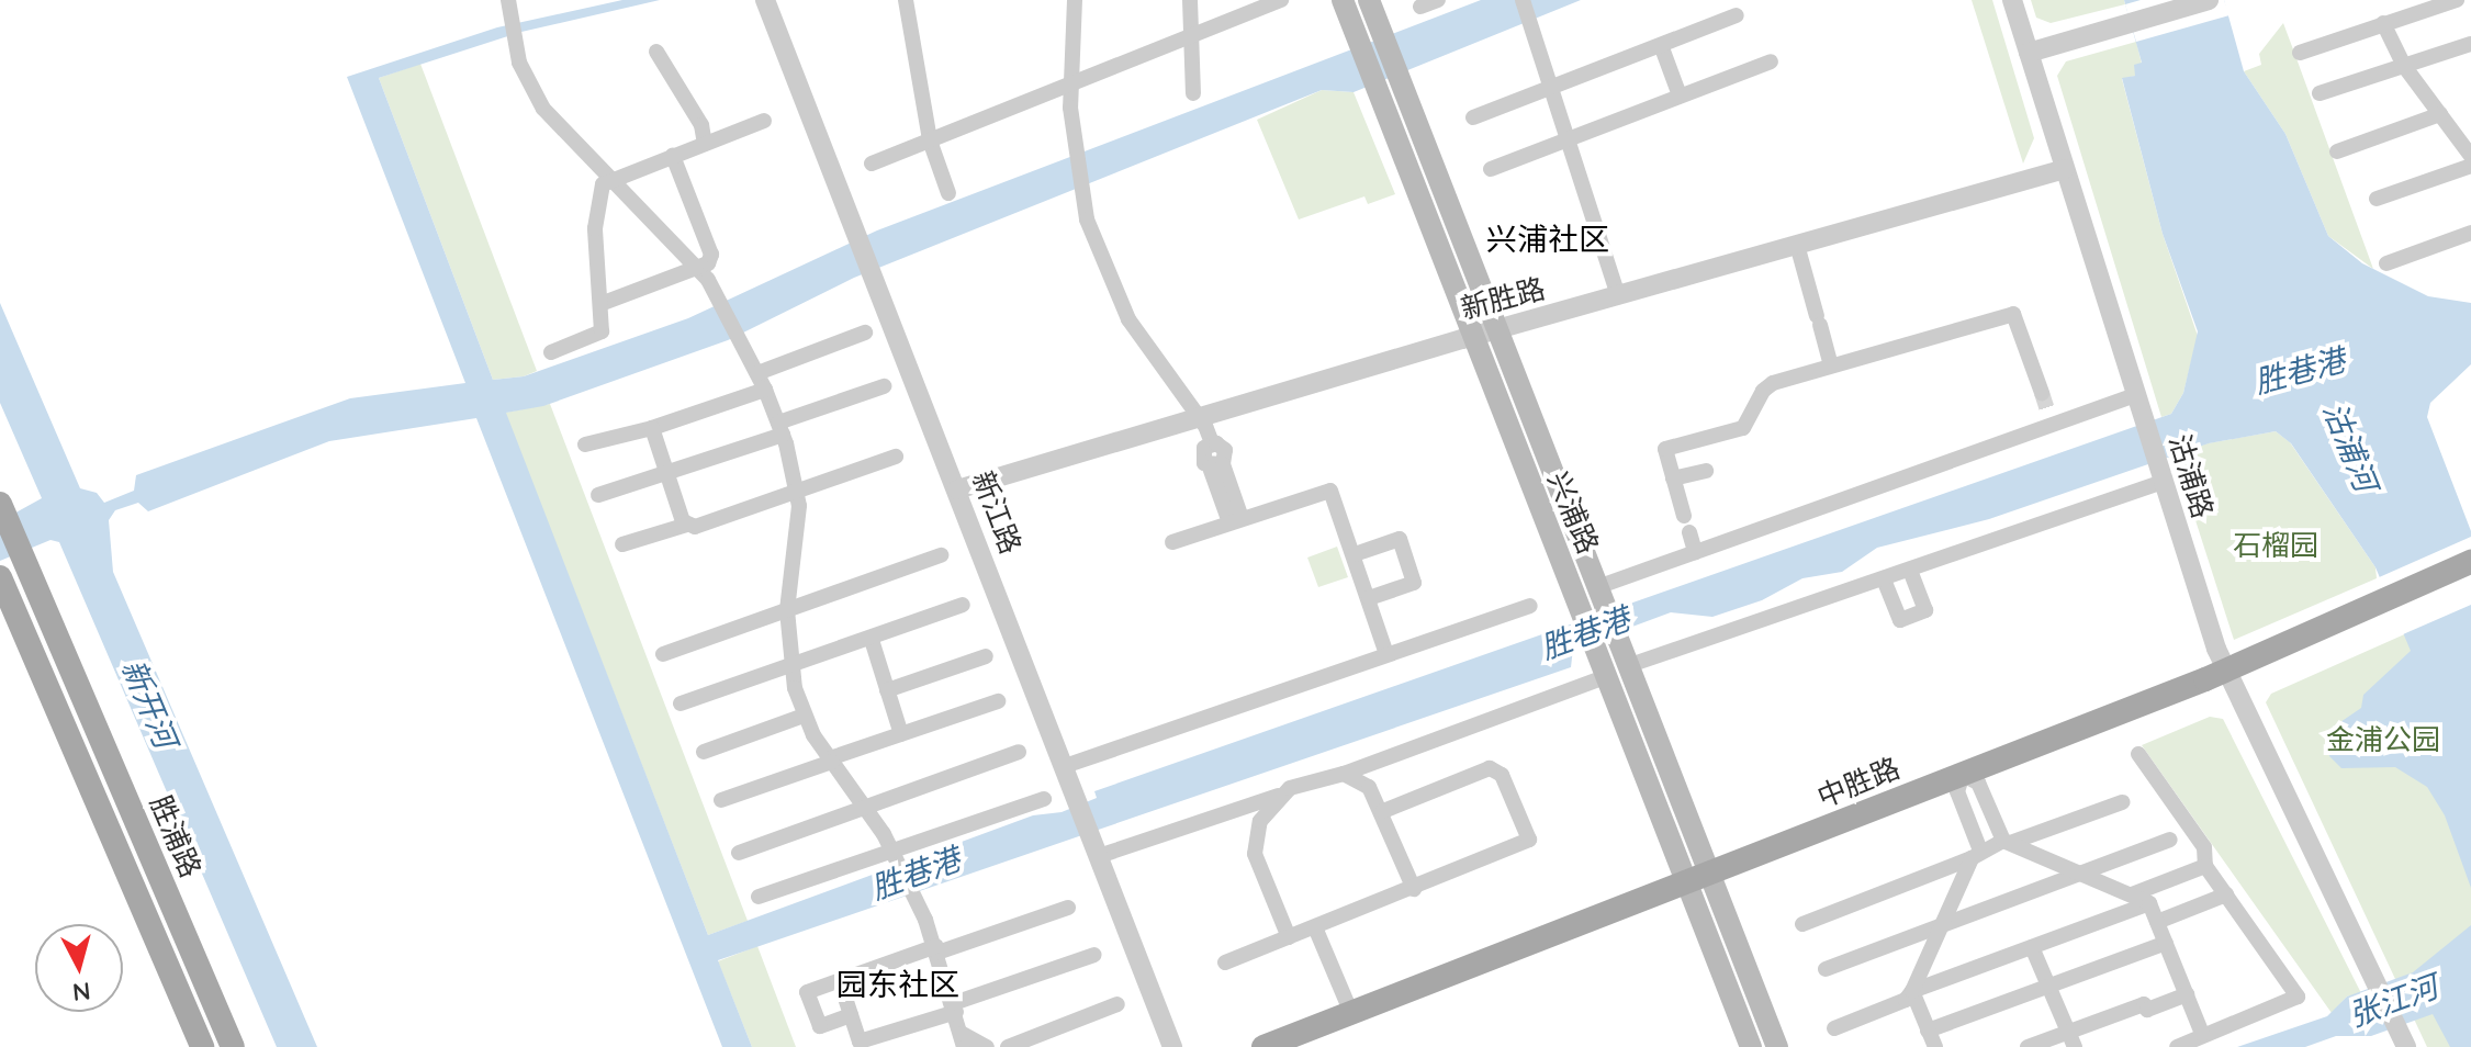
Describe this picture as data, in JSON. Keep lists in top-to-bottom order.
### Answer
{
  "streets": {
    "main road": ["兴浦路", "中胜路", "胜浦路"],
    "street": ["新胜路", "沽浦路", "新江路"]
  },
  "crossings": [
    ["新胜路", "沽浦路"],
    ["新胜路", "新江路"],
    ["新胜路", "兴浦路"],
    ["沽浦路", "中胜路"],
    ["兴浦路", "中胜路"]
  ],
  "districts": ["兴浦社区", "园东社区"],
  "water": [
    "胜巷港",
    "沽浦河",
    "新开河",
    "张江河"
  ],
  "parks": ["石榴园", "金浦公园"],
  "north": "bottom"
}
